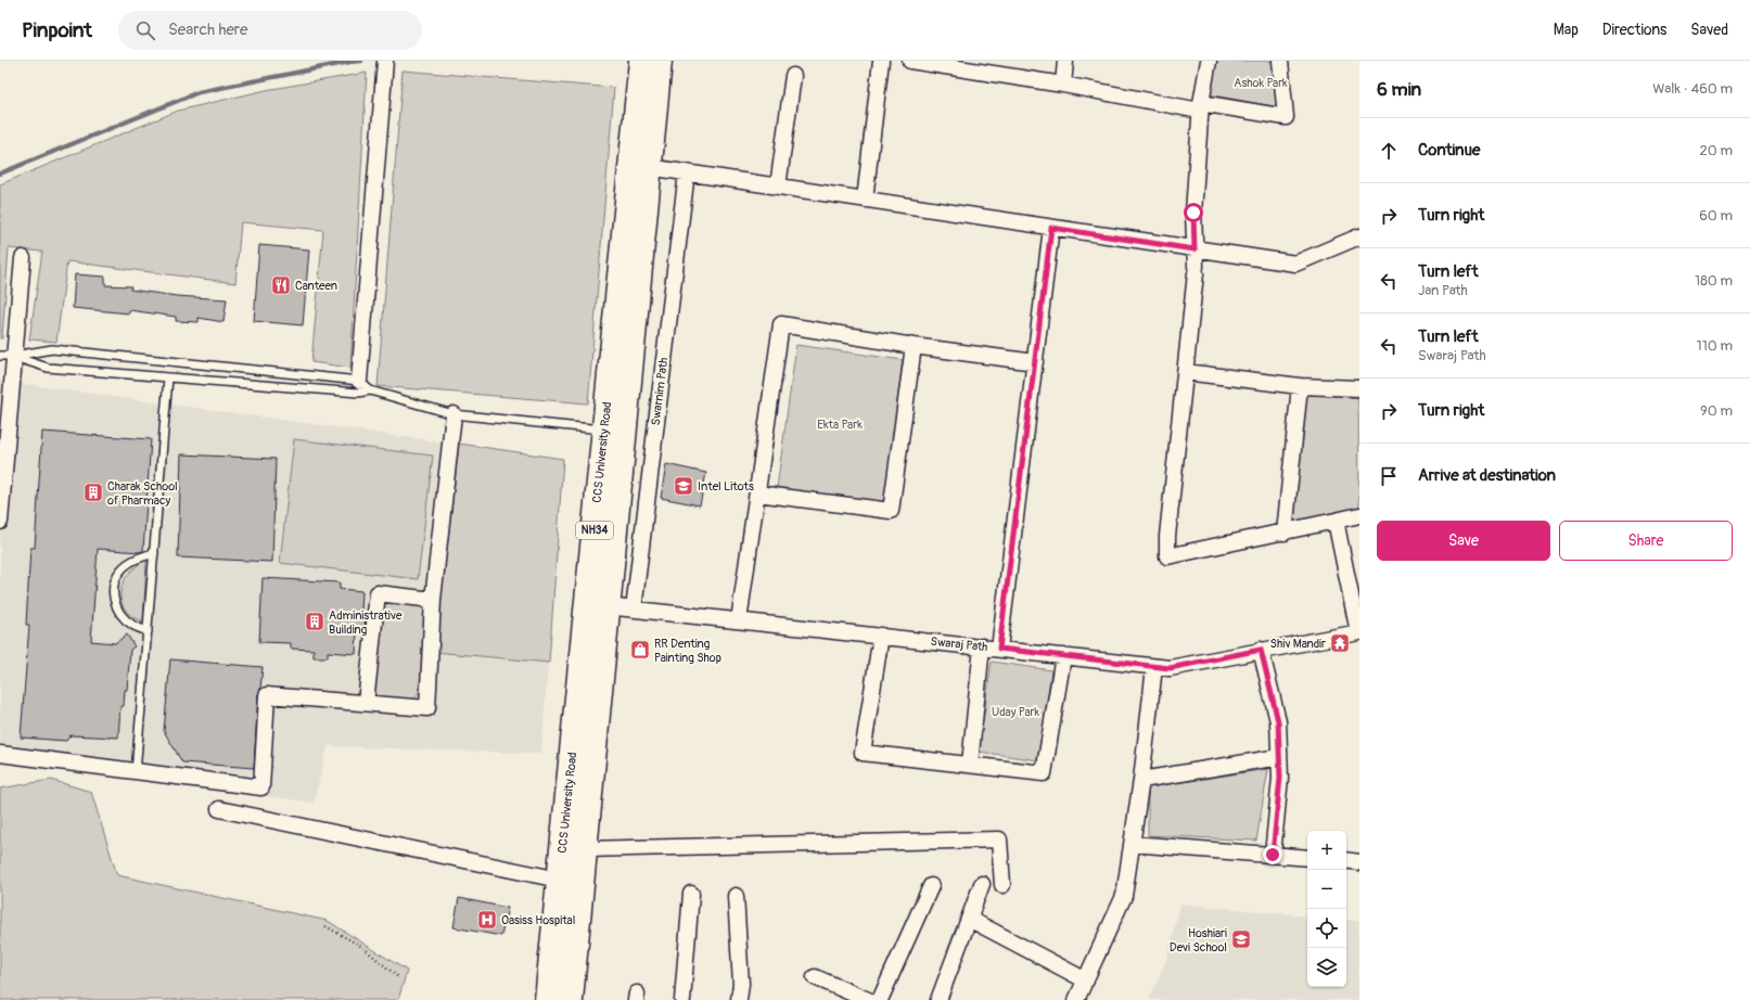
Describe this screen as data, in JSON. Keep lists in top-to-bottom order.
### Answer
{
  "streets": {
    "highway": ["CCS University Road", "NH34"],
    "street": ["Swarnim Path", "Swaraj Path"]
  },
  "crossings": [
    ["Swarnim Path", "Swaraj Path"],
    ["CCS University Road", "Swaraj Path"]
  ],
  "parks": ["Ashok Park", "Ekta Park", "Uday Park"],
  "places": {
    "restaurant": ["Canteen"],
    "school or university": ["Intel Litots", "Hoshiari Devi School"],
    "building": ["Charak School of Pharmacy", "Administrative Building"],
    "temple": ["Shiv Mandir"],
    "shop": ["RR Denting Painting Shop"],
    "hospital": ["Oasiss Hospital"]
  },
  "page": {
    "header": "Pinpoint",
    "search": "Search here",
    "nav": ["Map", "Directions", "Saved"],
    "heading": ["6 min", "Walk · 460 m"],
    "list": [
      ["Continue", "20 m"],
      ["Turn right", "60 m"],
      ["Turn left", "Jan Path", "180 m"],
      ["Turn left", "Swaraj Path", "110 m"],
      ["Turn right", "90 m"],
      "Arrive at destination"
    ],
    "buttons": ["Save", "Share"],
    "map_buttons": ["+", "−"]
  }
}
